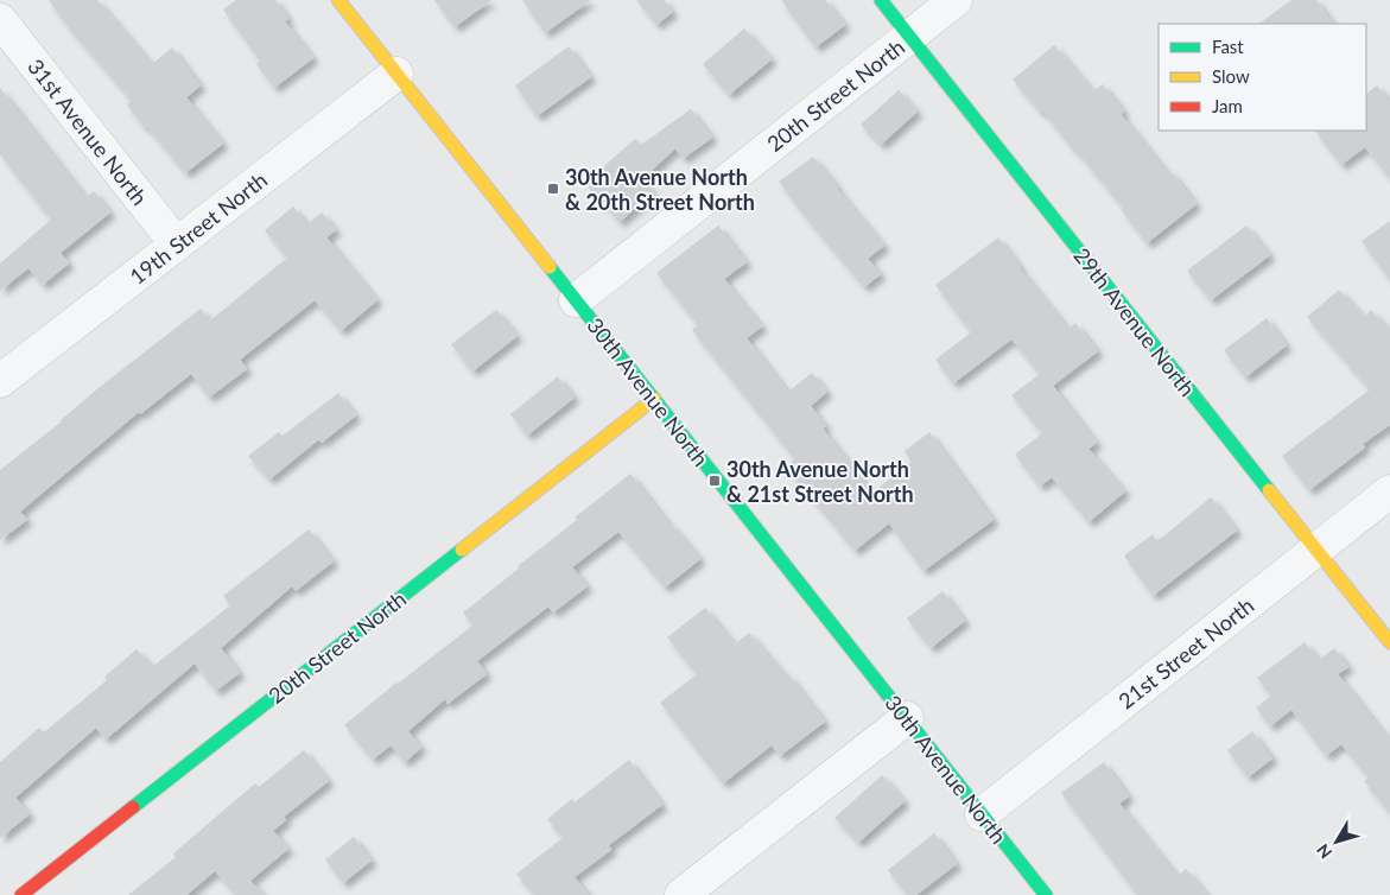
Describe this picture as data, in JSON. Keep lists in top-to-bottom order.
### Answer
{
  "streets": {
    "street": [
      "20th Street North",
      "31st Avenue North",
      "19th Street North",
      "29th Avenue North",
      "30th Avenue North",
      "21st Street North"
    ]
  },
  "crossings": [
    ["20th Street North", "29th Avenue North"],
    ["20th Street North", "30th Avenue North"],
    ["31st Avenue North", "19th Street North"],
    ["19th Street North", "30th Avenue North"],
    ["29th Avenue North", "21st Street North"],
    ["30th Avenue North", "21st Street North"]
  ],
  "places": {
    "transit": ["30th Avenue North & 20th Street North", "30th Avenue North & 21st Street North"]
  },
  "legend": ["Fast", "Slow", "Jam"],
  "north": "bottom left"
}
